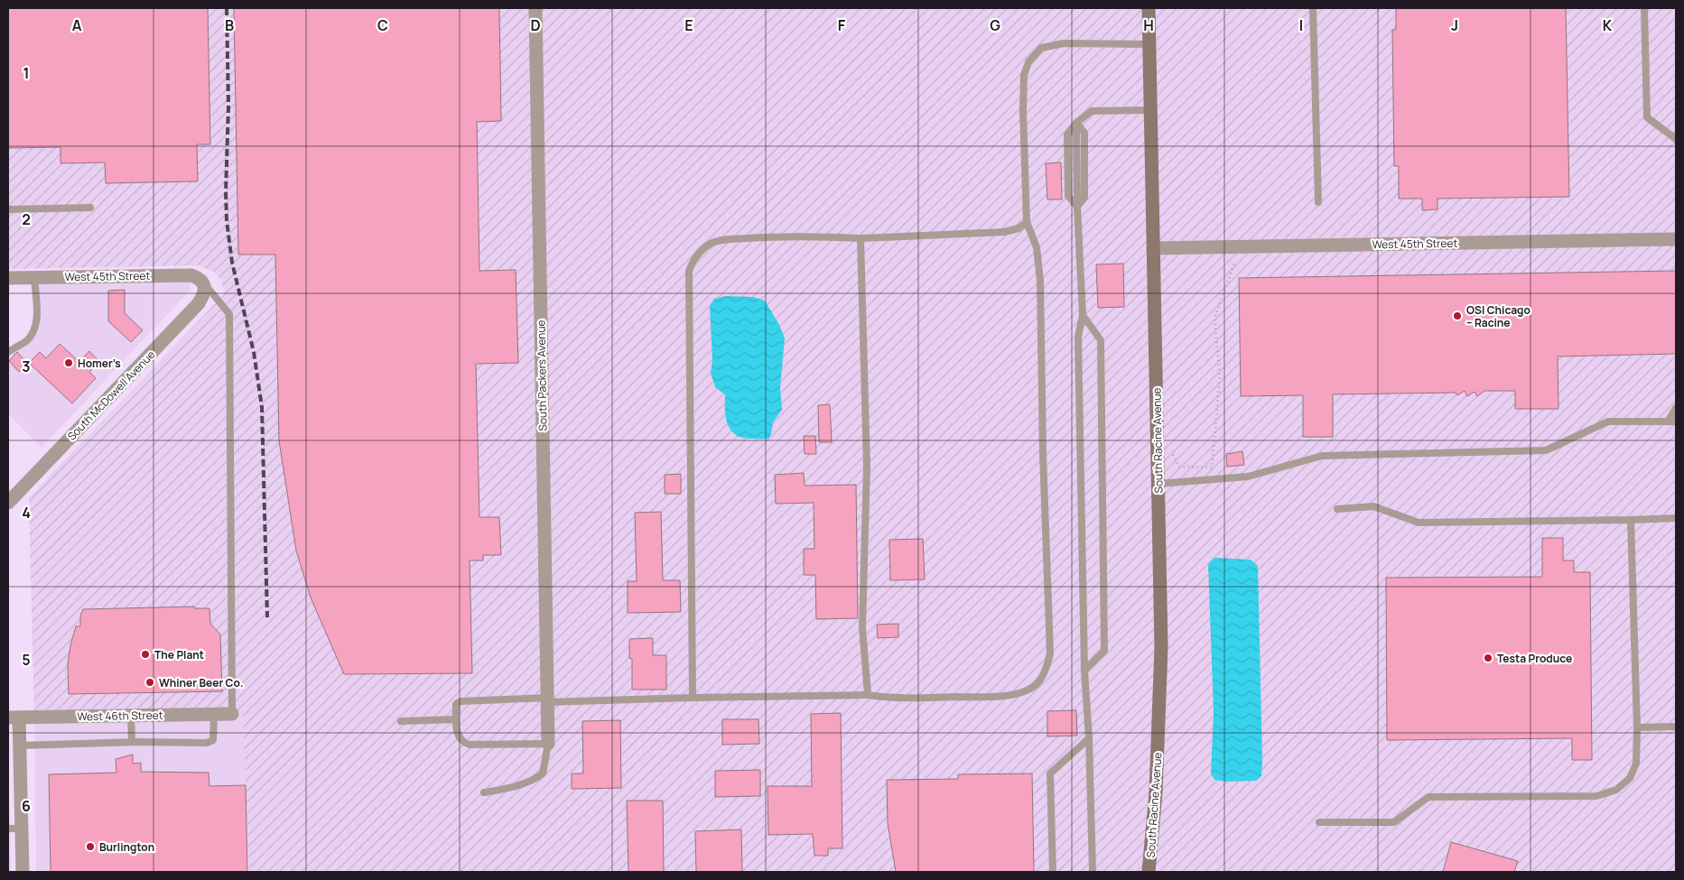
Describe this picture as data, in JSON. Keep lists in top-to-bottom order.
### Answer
{
  "streets": {
    "street": [
      "West 45th Street",
      "South Packers Avenue",
      "South McDowell Avenue",
      "South Racine Avenue",
      "West 46th Street"
    ]
  },
  "crossings": [
    ["West 45th Street", "South McDowell Avenue"],
    ["West 45th Street", "South Racine Avenue"]
  ],
  "places": [
    "OSI Chicago – Racine",
    "Homer’s",
    "The Plant",
    "Testa Produce",
    "Whiner Beer Co.",
    "Burlington"
  ],
  "grid": {
    "columns": [
      "A",
      "B",
      "C",
      "D",
      "E",
      "F",
      "G",
      "H",
      "I",
      "J",
      "K"
    ],
    "rows": [
      "1",
      "2",
      "3",
      "4",
      "5",
      "6"
    ]
  }
}
